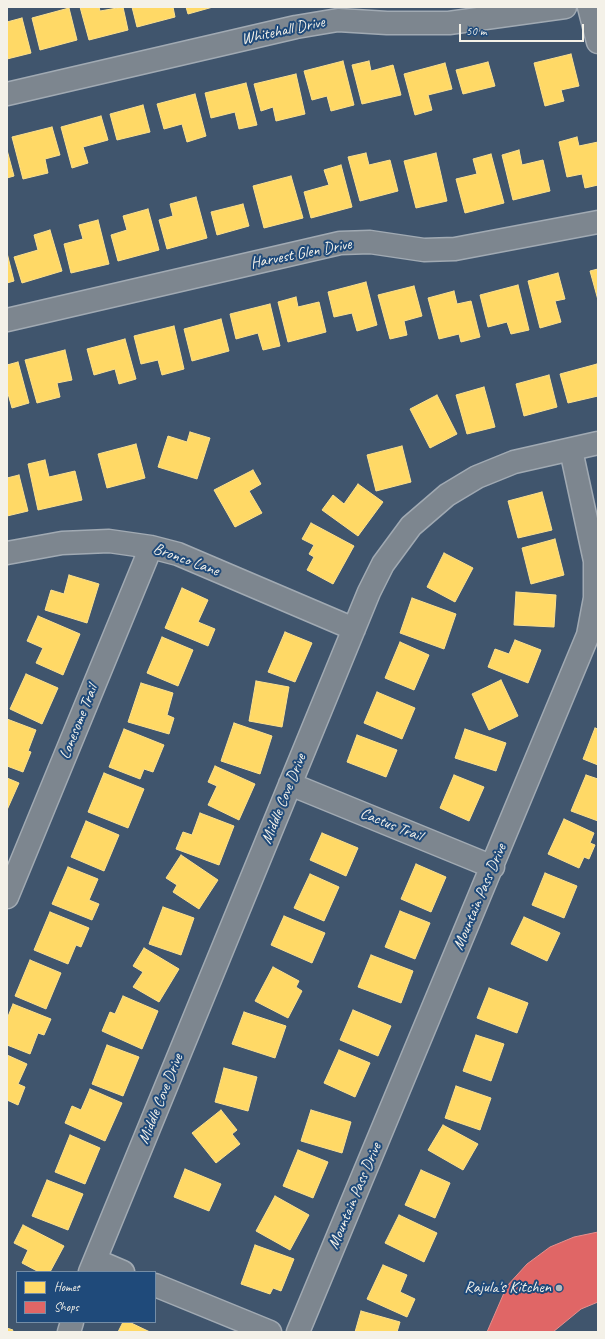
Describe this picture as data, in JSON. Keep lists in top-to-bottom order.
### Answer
{
  "streets": {
    "street": [
      "Whitehall Drive",
      "Harvest Glen Drive",
      "Bronco Lane",
      "Lonesome Trail",
      "Middle Cove Drive",
      "Cactus Trail",
      "Mountain Pass Drive"
    ]
  },
  "crossings": [
    ["Bronco Lane", "Lonesome Trail"],
    ["Bronco Lane", "Middle Cove Drive"],
    ["Middle Cove Drive", "Cactus Trail"],
    ["Middle Cove Drive", "Mountain Pass Drive"],
    ["Cactus Trail", "Mountain Pass Drive"]
  ],
  "places": ["Rajula's Kitchen"],
  "legend": ["Homes", "Shops"],
  "scale_bar": "50 m"
}
